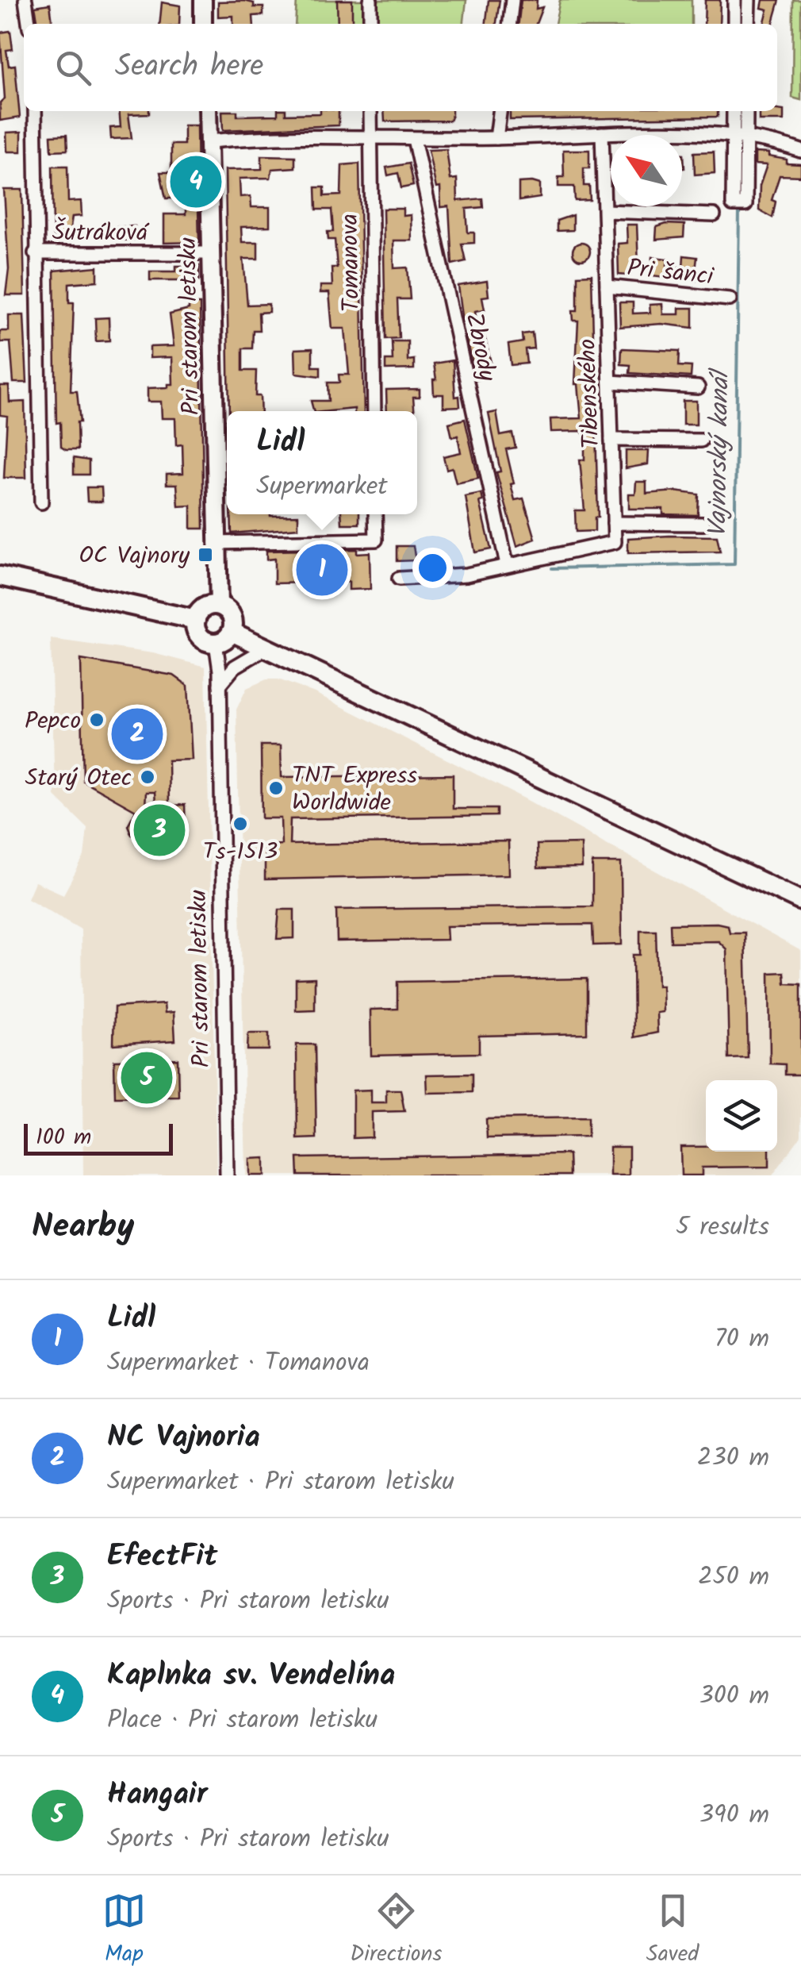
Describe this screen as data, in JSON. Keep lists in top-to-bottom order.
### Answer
{
  "streets": {
    "main road": ["Pri starom letisku"],
    "street": [
      "Šutráková",
      "Tomanova",
      "Pri šanci",
      "Zbrody",
      "Tibenského"
    ]
  },
  "crossings": [
    ["Šutráková", "Pri starom letisku"],
    ["Pri šanci", "Tibenského"]
  ],
  "water": ["Vajnorský kanál"],
  "places": {
    "transit": ["OC Vajnory"],
    "other": [
      "Pepco",
      "Starý Otec",
      "TNT Express Worldwide",
      "Ts-1513"
    ]
  },
  "scale_bar": "100 m",
  "north": "top left",
  "page": {
    "search": "Search here",
    "pins": [
      "4",
      "1",
      "2",
      "3",
      "5"
    ],
    "popup": ["Lidl", "Supermarket"],
    "scale": "100 m",
    "heading": ["Nearby", "5 results"],
    "list": [
      {
        "mark": "1",
        "name": "Lidl",
        "note": "Supermarket · Tomanova",
        "value": "70 m"
      },
      {
        "mark": "2",
        "name": "NC Vajnoria",
        "note": "Supermarket · Pri starom letisku",
        "value": "230 m"
      },
      {
        "mark": "3",
        "name": "EfectFit",
        "note": "Sports · Pri starom letisku",
        "value": "250 m"
      },
      {
        "mark": "4",
        "name": "Kaplnka sv. Vendelína",
        "note": "Place · Pri starom letisku",
        "value": "300 m"
      },
      {
        "mark": "5",
        "name": "Hangair",
        "note": "Sports · Pri starom letisku",
        "value": "390 m"
      }
    ],
    "nav": ["Map", "Directions", "Saved"]
  }
}
